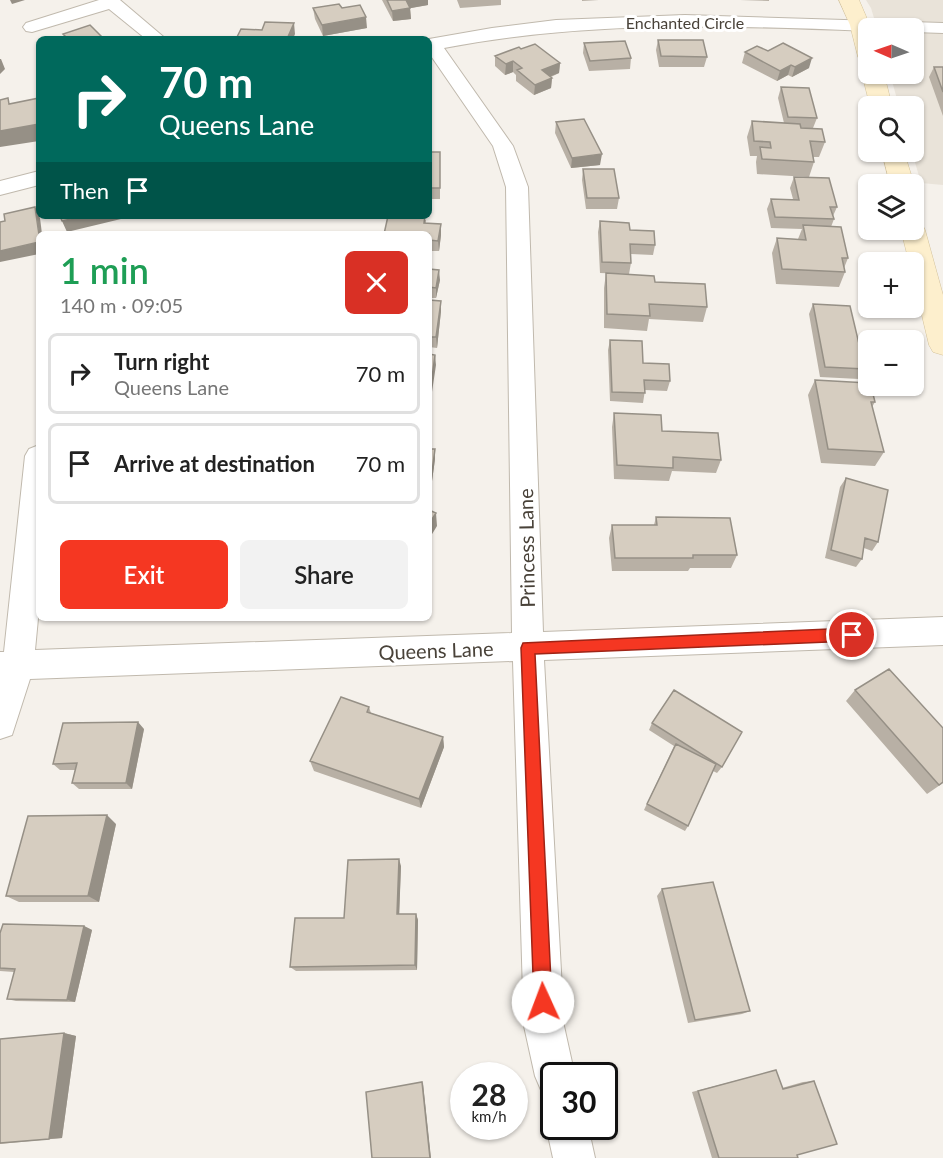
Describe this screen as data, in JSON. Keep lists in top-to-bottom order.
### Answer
{
  "streets": {
    "street": ["Enchanted Circle", "Princess Lane", "Queens Lane"]
  },
  "crossings": [
    ["Princess Lane", "Queens Lane"]
  ],
  "north": "left",
  "page": {
    "map_buttons": ["+", "−"],
    "turn": ["70 m", "Queens Lane"],
    "then": "Then",
    "heading": ["1 min", "140 m · 09:05"],
    "list": [
      {
        "name": "Turn right",
        "note": "Queens Lane",
        "value": "70 m"
      },
      {
        "name": "Arrive at destination",
        "value": "70 m"
      }
    ],
    "buttons": ["Exit", "Share"],
    "speed": "28 km/h",
    "limit": "30"
  }
}
